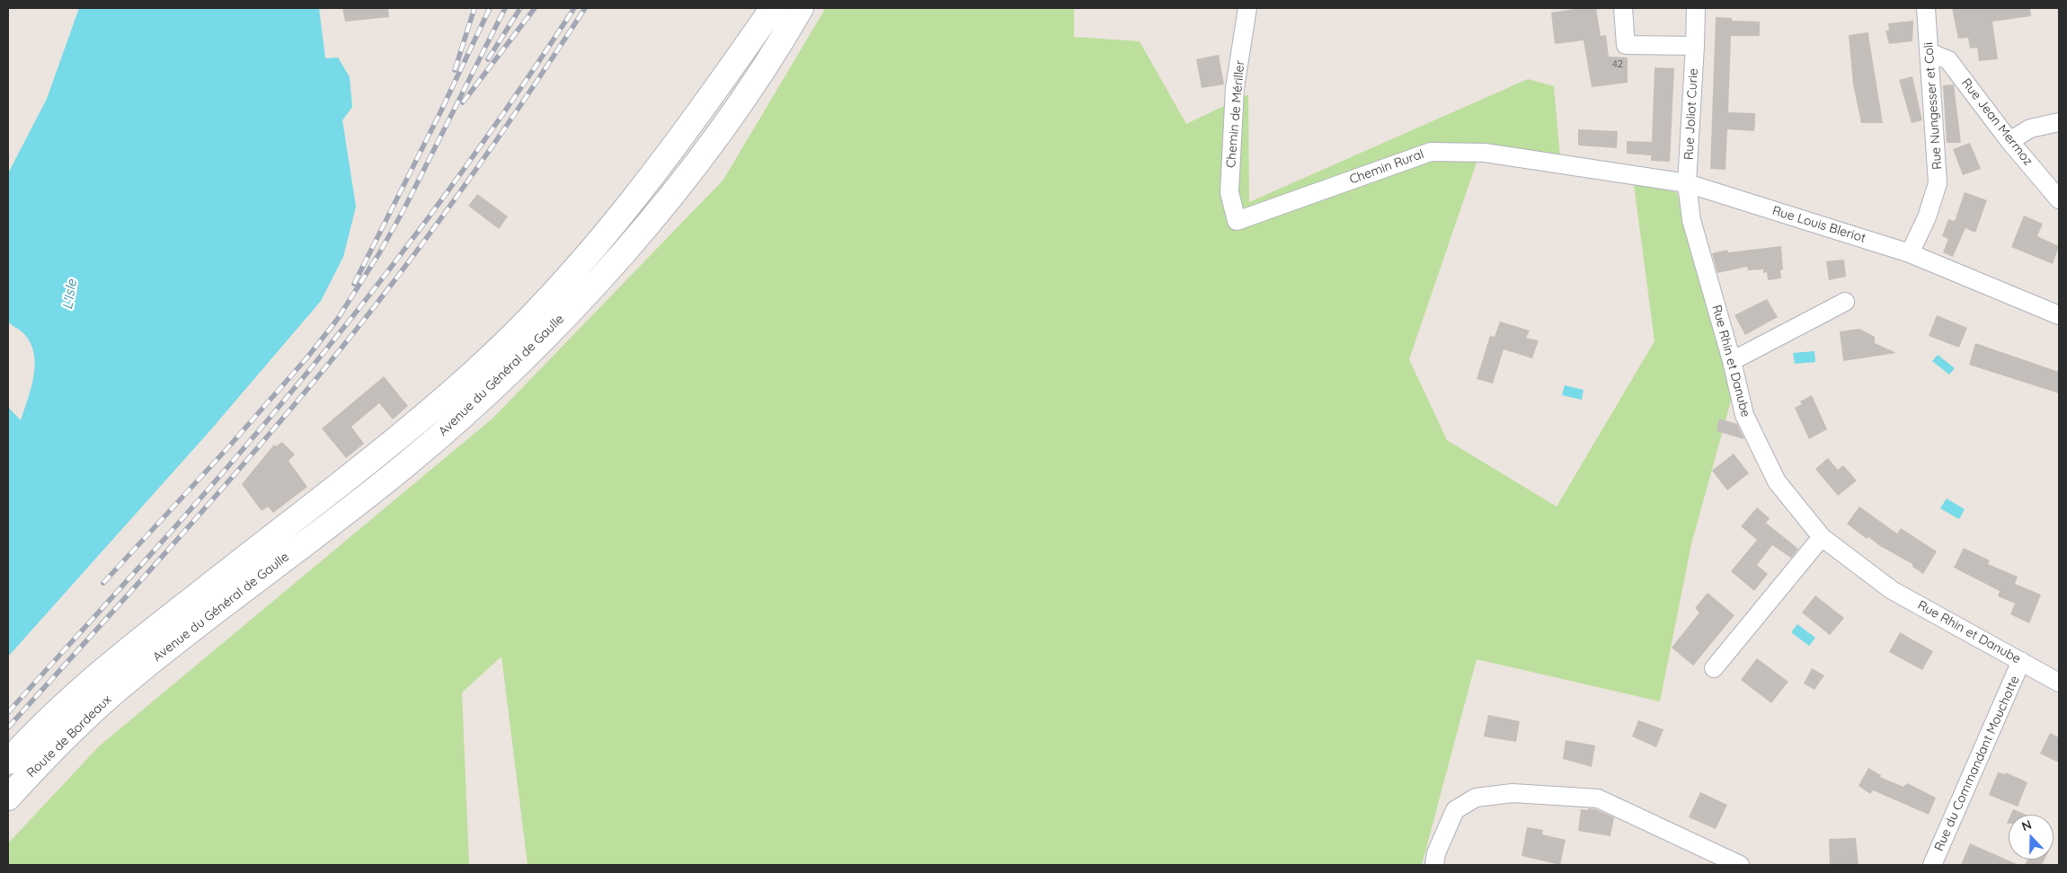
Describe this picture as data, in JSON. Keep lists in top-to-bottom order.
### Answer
{
  "streets": {
    "main road": ["Avenue du Général de Gaulle", "Route de Bordeaux"],
    "street": [
      "Rue Nungesser et Coli",
      "Chemin de Mériller",
      "Rue Joliot Curie",
      "Rue Jean Mermoz",
      "Chemin Rural",
      "Rue Louis Bleriot",
      "Rue Rhin et Danube",
      "Rue du Commandant Mouchotte"
    ]
  },
  "crossings": [
    ["Rue Nungesser et Coli", "Rue Jean Mermoz"],
    ["Rue Nungesser et Coli", "Rue Louis Bleriot"],
    ["Chemin de Mériller", "Chemin Rural"],
    ["Rue Joliot Curie", "Rue Louis Bleriot"],
    ["Rue Joliot Curie", "Rue Rhin et Danube"],
    ["Chemin Rural", "Rue Louis Bleriot"],
    ["Rue Louis Bleriot", "Rue Rhin et Danube"],
    ["Rue Rhin et Danube", "Rue du Commandant Mouchotte"],
    ["Avenue du Général de Gaulle", "Route de Bordeaux"]
  ],
  "water": ["L'Isle"],
  "house_numbers": ["42"],
  "north": "top"
}
